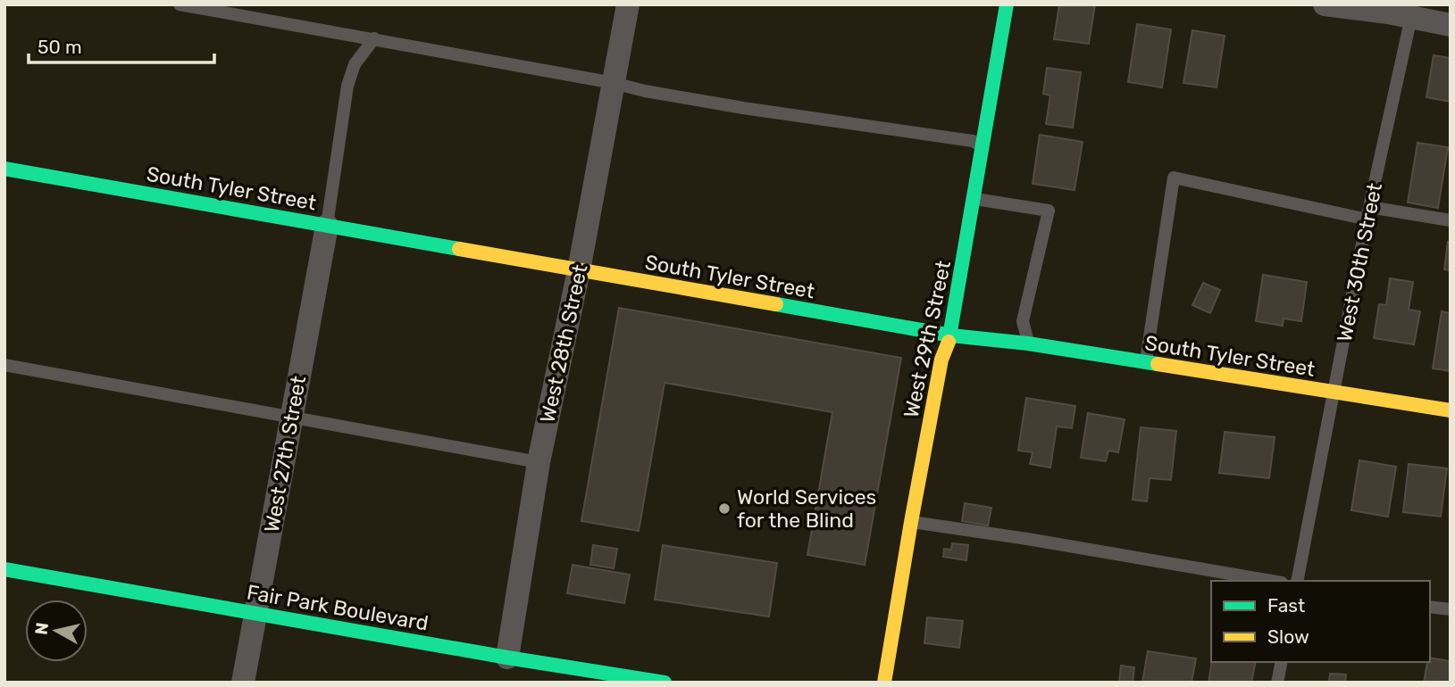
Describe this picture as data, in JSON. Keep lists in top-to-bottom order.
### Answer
{
  "streets": {
    "street": [
      "South Tyler Street",
      "West 29th Street",
      "West 28th Street",
      "West 27th Street",
      "Fair Park Boulevard"
    ],
    "lane": ["West 30th Street"]
  },
  "crossings": [
    ["South Tyler Street", "West 30th Street"],
    ["South Tyler Street", "West 29th Street"],
    ["South Tyler Street", "West 28th Street"],
    ["South Tyler Street", "West 27th Street"],
    ["West 28th Street", "Fair Park Boulevard"],
    ["West 27th Street", "Fair Park Boulevard"]
  ],
  "places": ["World Services for the Blind"],
  "legend": ["Fast", "Slow"],
  "scale_bar": "50 m",
  "north": "left"
}
